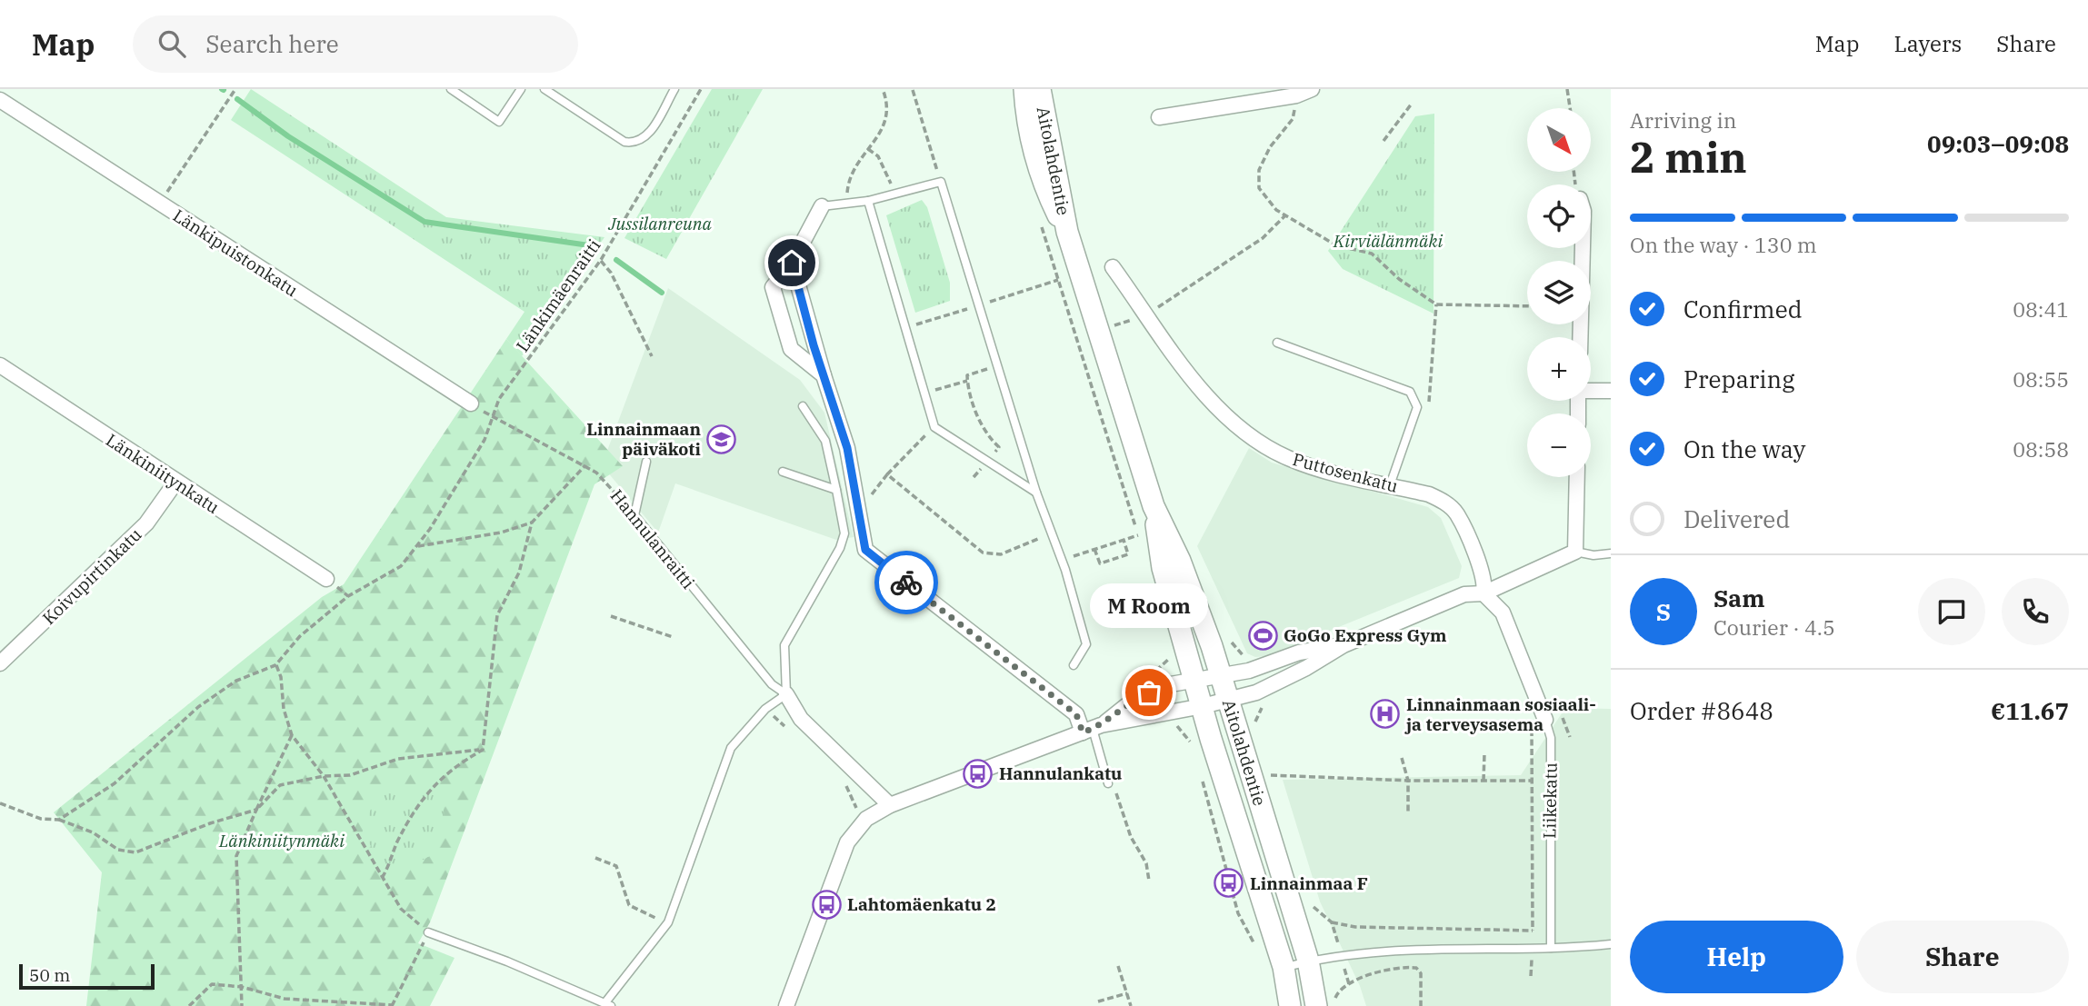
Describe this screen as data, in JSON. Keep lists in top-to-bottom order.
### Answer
{
  "streets": {
    "main road": ["Aitolahdentie"],
    "street": [
      "Länkipuistonkatu",
      "Puttosenkatu",
      "Länkiniitynkatu",
      "Koivupirtinkatu",
      "Liikekatu"
    ],
    "lane": ["Hannulanraitti"],
    "path": ["Länkimäenraitti"]
  },
  "crossings": [
    ["Länkimäenraitti", "Hannulanraitti"],
    ["Puttosenkatu", "Liikekatu"],
    ["Länkiniitynkatu", "Koivupirtinkatu"]
  ],
  "parks": ["Jussilanreuna", "Kirviälänmäki", "Länkiniitynmäki"],
  "places": {
    "school or university": ["Linnainmaan päiväkoti"],
    "sports": ["GoGo Express Gym"],
    "other": ["M Room"],
    "hospital": ["Linnainmaan sosiaali- ja terveysasema"],
    "bus stop": ["Hannulankatu", "Linnainmaa F", "Lahtomäenkatu 2"]
  },
  "scale_bar": "50 m",
  "north": "bottom right",
  "page": {
    "header": "Map",
    "search": "Search here",
    "nav": ["Map", "Layers", "Share"],
    "heading": ["2 min", "Arriving in", "09:03–09:08"],
    "panel": [
      "Sam",
      "Courier · 4.5",
      "Order #8648",
      "€11.67"
    ],
    "map_buttons": ["+", "−"],
    "bar": "On the way · 130 m",
    "list": [
      ["Confirmed", "08:41"],
      ["Preparing", "08:55"],
      ["On the way", "08:58"],
      "Delivered"
    ],
    "round": "S",
    "bubble": "M Room",
    "buttons": ["Help", "Share"],
    "scale": "50 m"
  }
}
